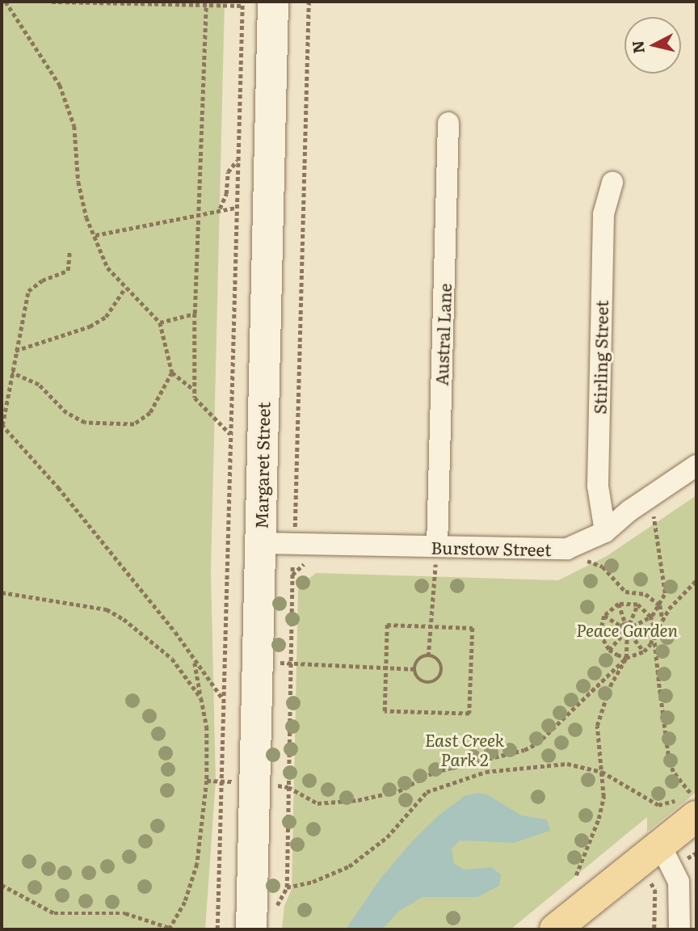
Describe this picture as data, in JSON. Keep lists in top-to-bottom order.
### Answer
{
  "streets": {
    "street": [
      "Austral Lane",
      "Stirling Street",
      "Margaret Street",
      "Burstow Street"
    ]
  },
  "crossings": [
    ["Austral Lane", "Burstow Street"],
    ["Stirling Street", "Burstow Street"],
    ["Margaret Street", "Burstow Street"]
  ],
  "parks": ["Peace Garden", "East Creek Park 2"],
  "north": "left"
}
